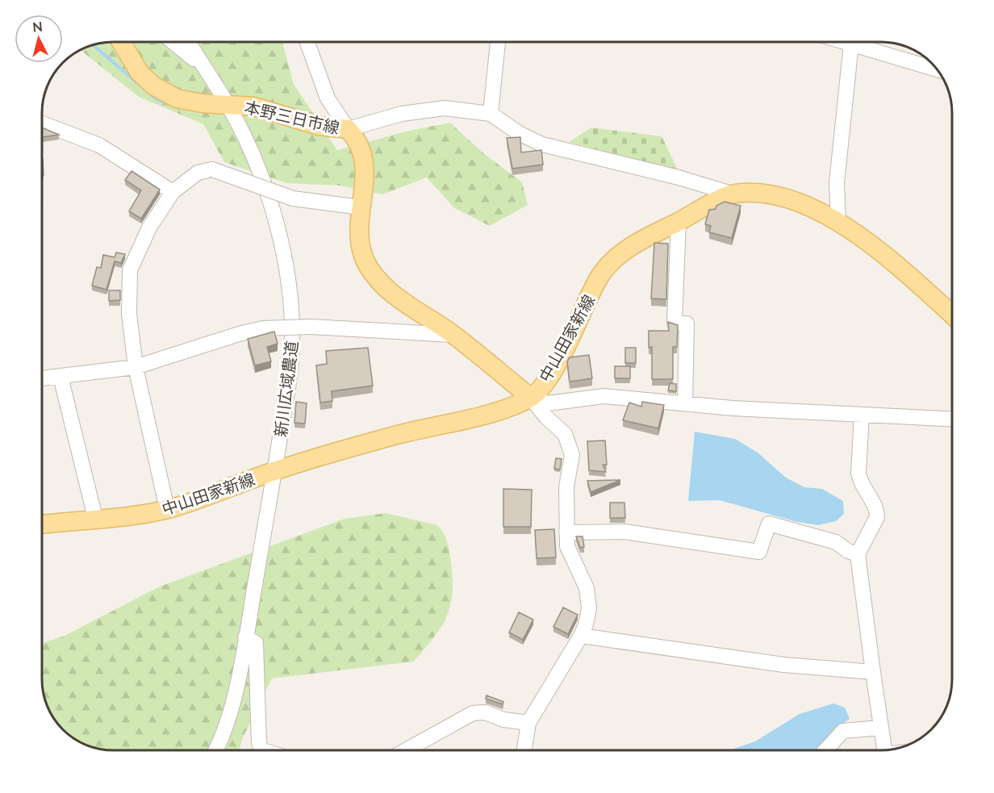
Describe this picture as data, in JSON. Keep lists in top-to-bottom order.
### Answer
{
  "streets": {
    "main road": ["本野三日市線", "中山田家新線"],
    "street": ["新川広域農道"]
  },
  "crossings": [
    ["本野三日市線", "中山田家新線"],
    ["本野三日市線", "新川広域農道"],
    ["中山田家新線", "新川広域農道"]
  ],
  "north": "top"
}
